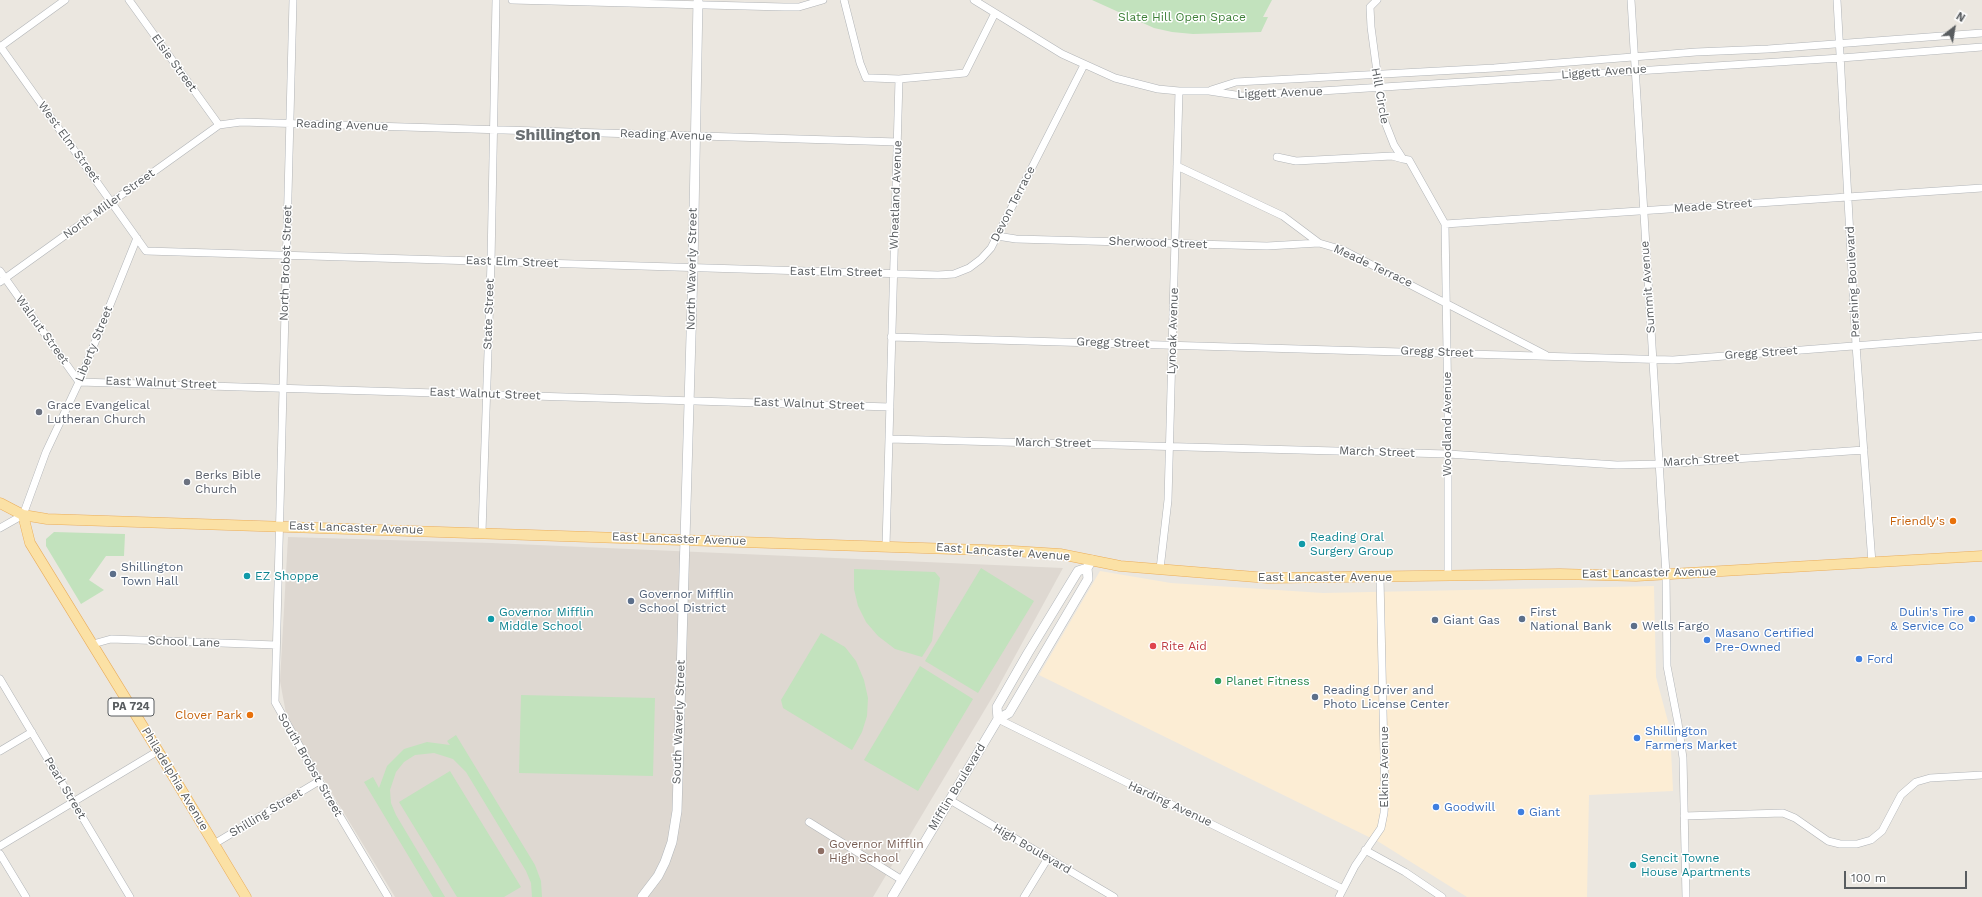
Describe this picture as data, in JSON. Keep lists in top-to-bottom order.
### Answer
{
  "streets": {
    "main road": ["East Lancaster Avenue", "PA 724", "Philadelphia Avenue"],
    "street": [
      "Elsie Street",
      "Liggett Avenue",
      "Hill Circle",
      "Reading Avenue",
      "West Elm Street",
      "Wheatland Avenue",
      "North Miller Street",
      "Devon Terrace",
      "Meade Street",
      "Sherwood Street",
      "East Elm Street",
      "North Brobst Street",
      "Meade Terrace",
      "North Waverly Street",
      "Pershing Boulevard",
      "Summit Avenue",
      "State Street",
      "Walnut Street",
      "Lynoak Avenue",
      "Gregg Street",
      "Liberty Street",
      "East Walnut Street",
      "Woodland Avenue",
      "March Street",
      "School Lane",
      "South Waverly Street",
      "South Brobst Street",
      "Elkins Avenue",
      "Mifflin Boulevard",
      "Pearl Street",
      "Harding Avenue",
      "Shilling Street",
      "High Boulevard"
    ]
  },
  "crossings": [
    ["Elsie Street", "Reading Avenue"],
    ["Elsie Street", "North Miller Street"],
    ["Liggett Avenue", "Hill Circle"],
    ["Liggett Avenue", "Pershing Boulevard"],
    ["Liggett Avenue", "Summit Avenue"],
    ["Hill Circle", "Meade Street"],
    ["Hill Circle", "Woodland Avenue"],
    ["Reading Avenue", "Wheatland Avenue"],
    ["Reading Avenue", "North Miller Street"],
    ["Reading Avenue", "North Brobst Street"],
    ["Reading Avenue", "North Waverly Street"],
    ["Reading Avenue", "State Street"],
    ["West Elm Street", "North Miller Street"],
    ["West Elm Street", "East Elm Street"],
    ["West Elm Street", "Liberty Street"],
    ["Wheatland Avenue", "Devon Terrace"],
    ["Wheatland Avenue", "East Elm Street"],
    ["Wheatland Avenue", "Gregg Street"],
    ["Wheatland Avenue", "East Walnut Street"],
    ["Wheatland Avenue", "March Street"],
    ["Wheatland Avenue", "East Lancaster Avenue"],
    ["North Miller Street", "Walnut Street"],
    ["Devon Terrace", "Sherwood Street"],
    ["Devon Terrace", "East Elm Street"],
    ["Meade Street", "Pershing Boulevard"],
    ["Meade Street", "Summit Avenue"],
    ["Meade Street", "Woodland Avenue"],
    ["Sherwood Street", "Meade Terrace"],
    ["Sherwood Street", "Lynoak Avenue"],
    ["East Elm Street", "North Brobst Street"],
    ["East Elm Street", "North Waverly Street"],
    ["East Elm Street", "State Street"],
    ["East Elm Street", "Liberty Street"],
    ["North Brobst Street", "East Walnut Street"],
    ["North Brobst Street", "East Lancaster Avenue"],
    ["North Brobst Street", "South Brobst Street"],
    ["Meade Terrace", "Lynoak Avenue"],
    ["Meade Terrace", "Gregg Street"],
    ["Meade Terrace", "Woodland Avenue"],
    ["North Waverly Street", "East Walnut Street"],
    ["North Waverly Street", "East Lancaster Avenue"],
    ["North Waverly Street", "South Waverly Street"],
    ["Pershing Boulevard", "Gregg Street"],
    ["Pershing Boulevard", "March Street"],
    ["Pershing Boulevard", "East Lancaster Avenue"],
    ["Summit Avenue", "Gregg Street"],
    ["Summit Avenue", "March Street"],
    ["Summit Avenue", "East Lancaster Avenue"],
    ["State Street", "East Walnut Street"],
    ["State Street", "East Lancaster Avenue"],
    ["Walnut Street", "Liberty Street"],
    ["Walnut Street", "East Walnut Street"],
    ["Lynoak Avenue", "Gregg Street"],
    ["Lynoak Avenue", "March Street"],
    ["Lynoak Avenue", "East Lancaster Avenue"],
    ["Gregg Street", "Woodland Avenue"],
    ["Liberty Street", "East Walnut Street"],
    ["Liberty Street", "East Lancaster Avenue"],
    ["Liberty Street", "Philadelphia Avenue"],
    ["Woodland Avenue", "March Street"],
    ["Woodland Avenue", "East Lancaster Avenue"],
    ["East Lancaster Avenue", "South Waverly Street"],
    ["East Lancaster Avenue", "South Brobst Street"],
    ["East Lancaster Avenue", "Elkins Avenue"],
    ["East Lancaster Avenue", "Philadelphia Avenue"],
    ["East Lancaster Avenue", "Mifflin Boulevard"],
    ["School Lane", "South Brobst Street"],
    ["School Lane", "Philadelphia Avenue"],
    ["South Brobst Street", "Shilling Street"],
    ["Elkins Avenue", "Harding Avenue"],
    ["Philadelphia Avenue", "Shilling Street"],
    ["Mifflin Boulevard", "Harding Avenue"],
    ["Mifflin Boulevard", "High Boulevard"]
  ],
  "districts": ["Shillington"],
  "parks": ["Slate Hill Open Space"],
  "places": [
    "Grace Evangelical Lutheran Church",
    "Berks Bible Church",
    "Friendly's",
    "Reading Oral Surgery Group",
    "Shillington Town Hall",
    "EZ Shoppe",
    "Governor Mifflin School District",
    "Governor Mifflin Middle School",
    "First National Bank",
    "Dulin's Tire & Service Co",
    "Giant Gas",
    "Wells Fargo",
    "Masano Certified Pre-Owned",
    "Rite Aid",
    "Ford",
    "Planet Fitness",
    "Reading Driver and Photo License Center",
    "Clover Park",
    "Shillington Farmers Market",
    "Goodwill",
    "Giant",
    "Governor Mifflin High School",
    "Sencit Towne House Apartments"
  ],
  "scale_bar": "100 m",
  "north": "top right"
}
